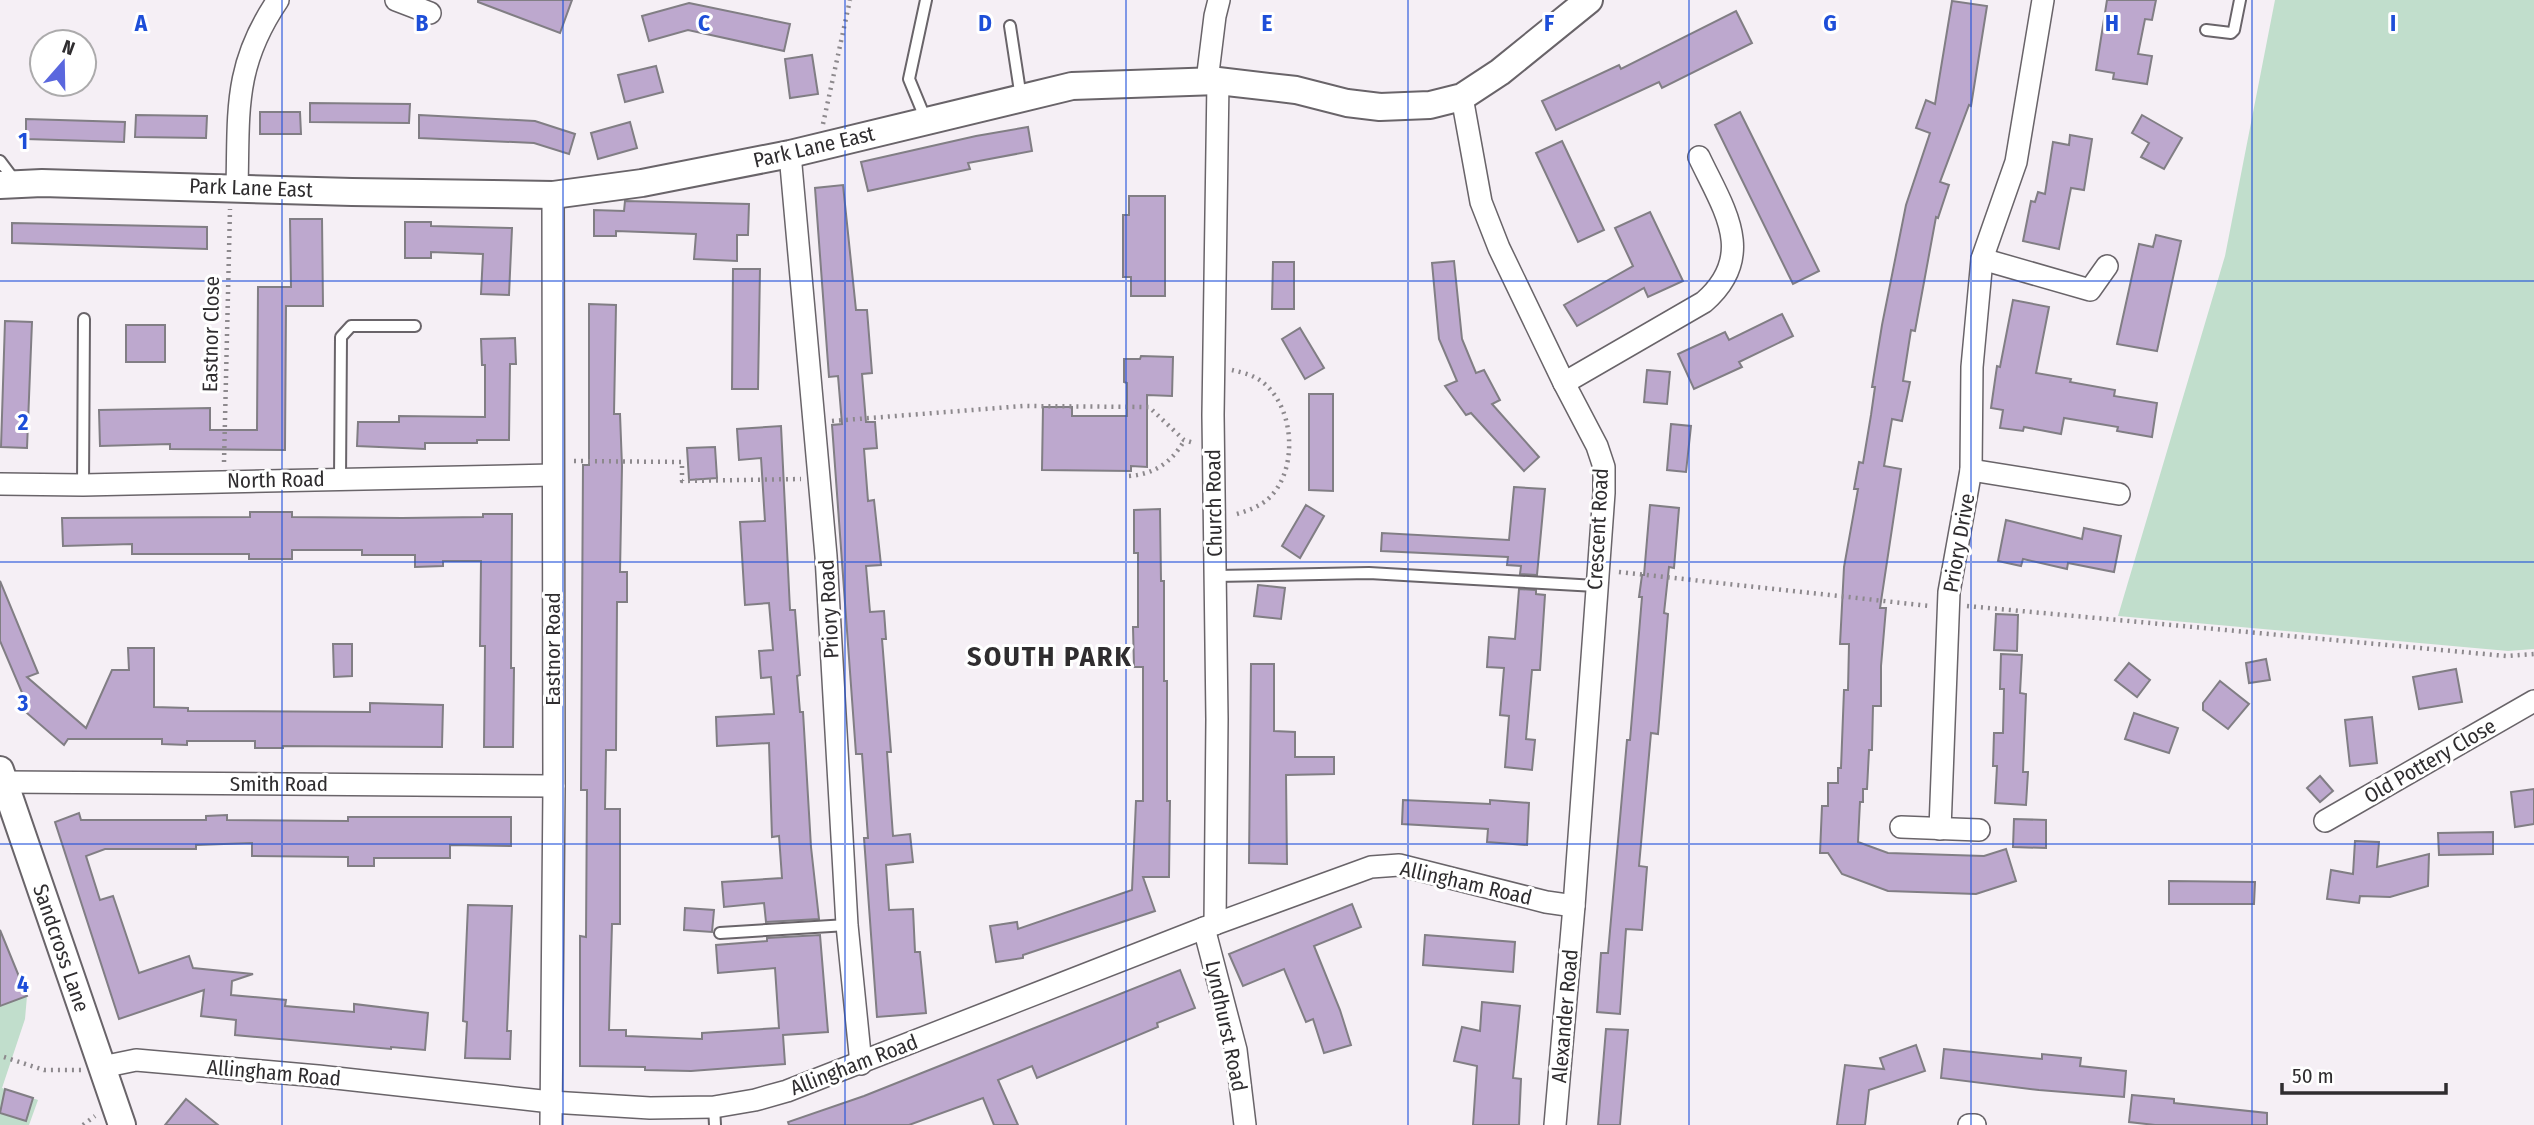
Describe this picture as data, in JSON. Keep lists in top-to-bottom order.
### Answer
{
  "streets": {
    "street": [
      "Park Lane East",
      "North Road",
      "Church Road",
      "Crescent Road",
      "Priory Drive",
      "Priory Road",
      "Eastnor Road",
      "Old Pottery Close",
      "Smith Road",
      "Allingham Road",
      "Sandcross Lane",
      "Alexander Road",
      "Lyndhurst Road"
    ],
    "path": ["Eastnor Close"]
  },
  "crossings": [
    ["Park Lane East", "Eastnor Close"],
    ["Park Lane East", "Church Road"],
    ["Park Lane East", "Crescent Road"],
    ["Park Lane East", "Priory Road"],
    ["Park Lane East", "Eastnor Road"],
    ["Eastnor Close", "North Road"],
    ["North Road", "Eastnor Road"],
    ["Church Road", "Allingham Road"],
    ["Church Road", "Lyndhurst Road"],
    ["Crescent Road", "Allingham Road"],
    ["Crescent Road", "Alexander Road"],
    ["Priory Road", "Allingham Road"],
    ["Eastnor Road", "Smith Road"],
    ["Eastnor Road", "Allingham Road"],
    ["Smith Road", "Sandcross Lane"],
    ["Allingham Road", "Sandcross Lane"],
    ["Allingham Road", "Alexander Road"],
    ["Allingham Road", "Lyndhurst Road"]
  ],
  "districts": ["SOUTH PARK"],
  "scale_bar": "50 m",
  "north": "top",
  "grid": {
    "columns": [
      "A",
      "B",
      "C",
      "D",
      "E",
      "F",
      "G",
      "H",
      "I"
    ],
    "rows": [
      "1",
      "2",
      "3",
      "4"
    ]
  }
}
